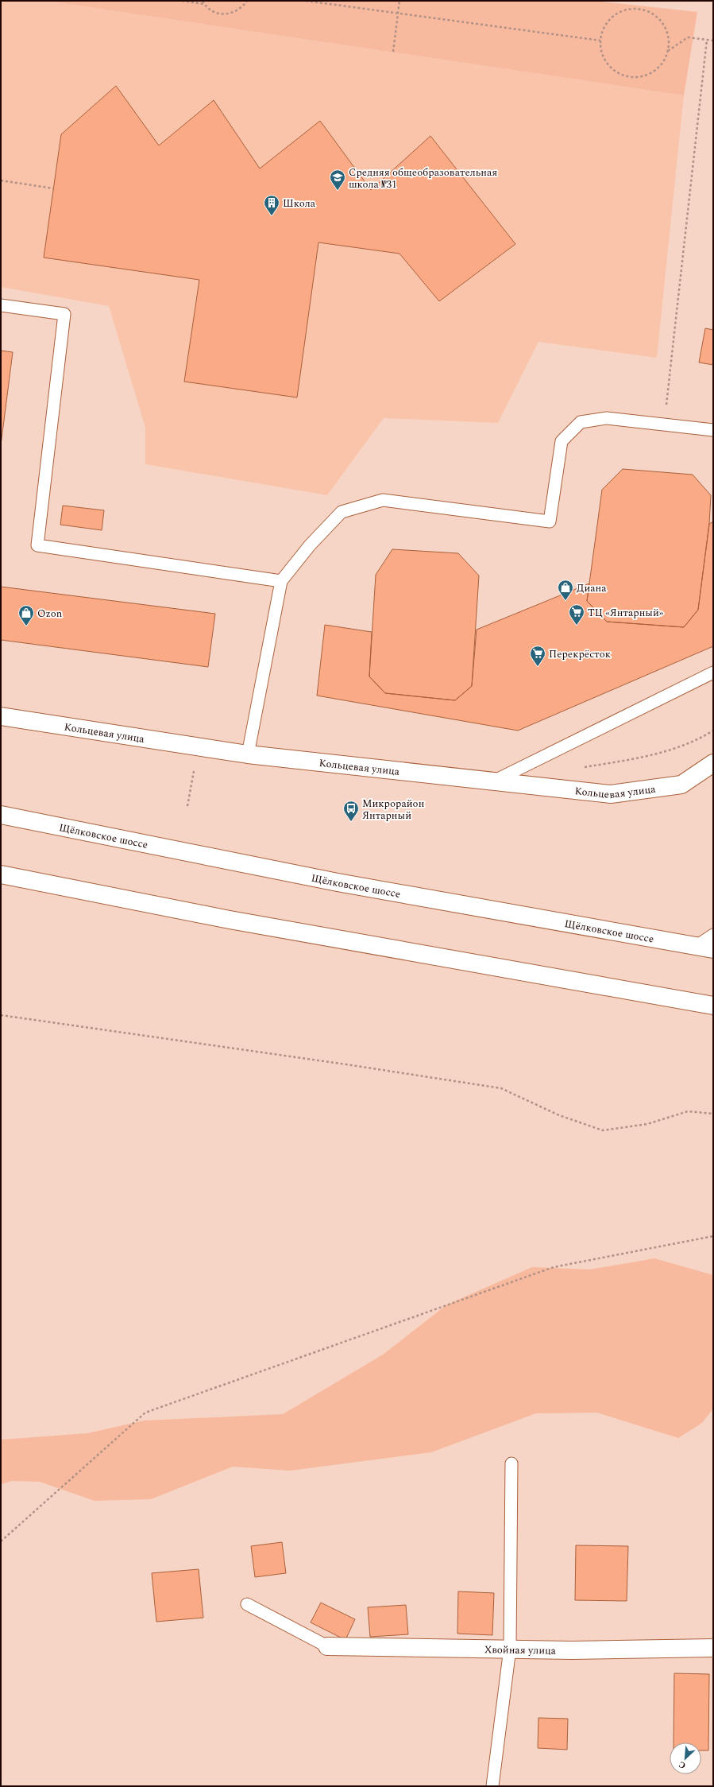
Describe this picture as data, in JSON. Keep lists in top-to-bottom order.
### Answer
{
  "streets": {
    "main road": ["Кольцевая улица", "Щёлковское шоссе", "Хвойная улица"]
  },
  "places": {
    "school or university": ["Средняя общеобразовательная школа №31"],
    "building": ["Школа"],
    "shop": ["Диана", "Ozon"],
    "supermarket": ["ТЦ «Янтарный»", "Перекрёсток"],
    "bus stop": ["Микрорайон Янтарный"]
  },
  "north": "bottom left"
}
